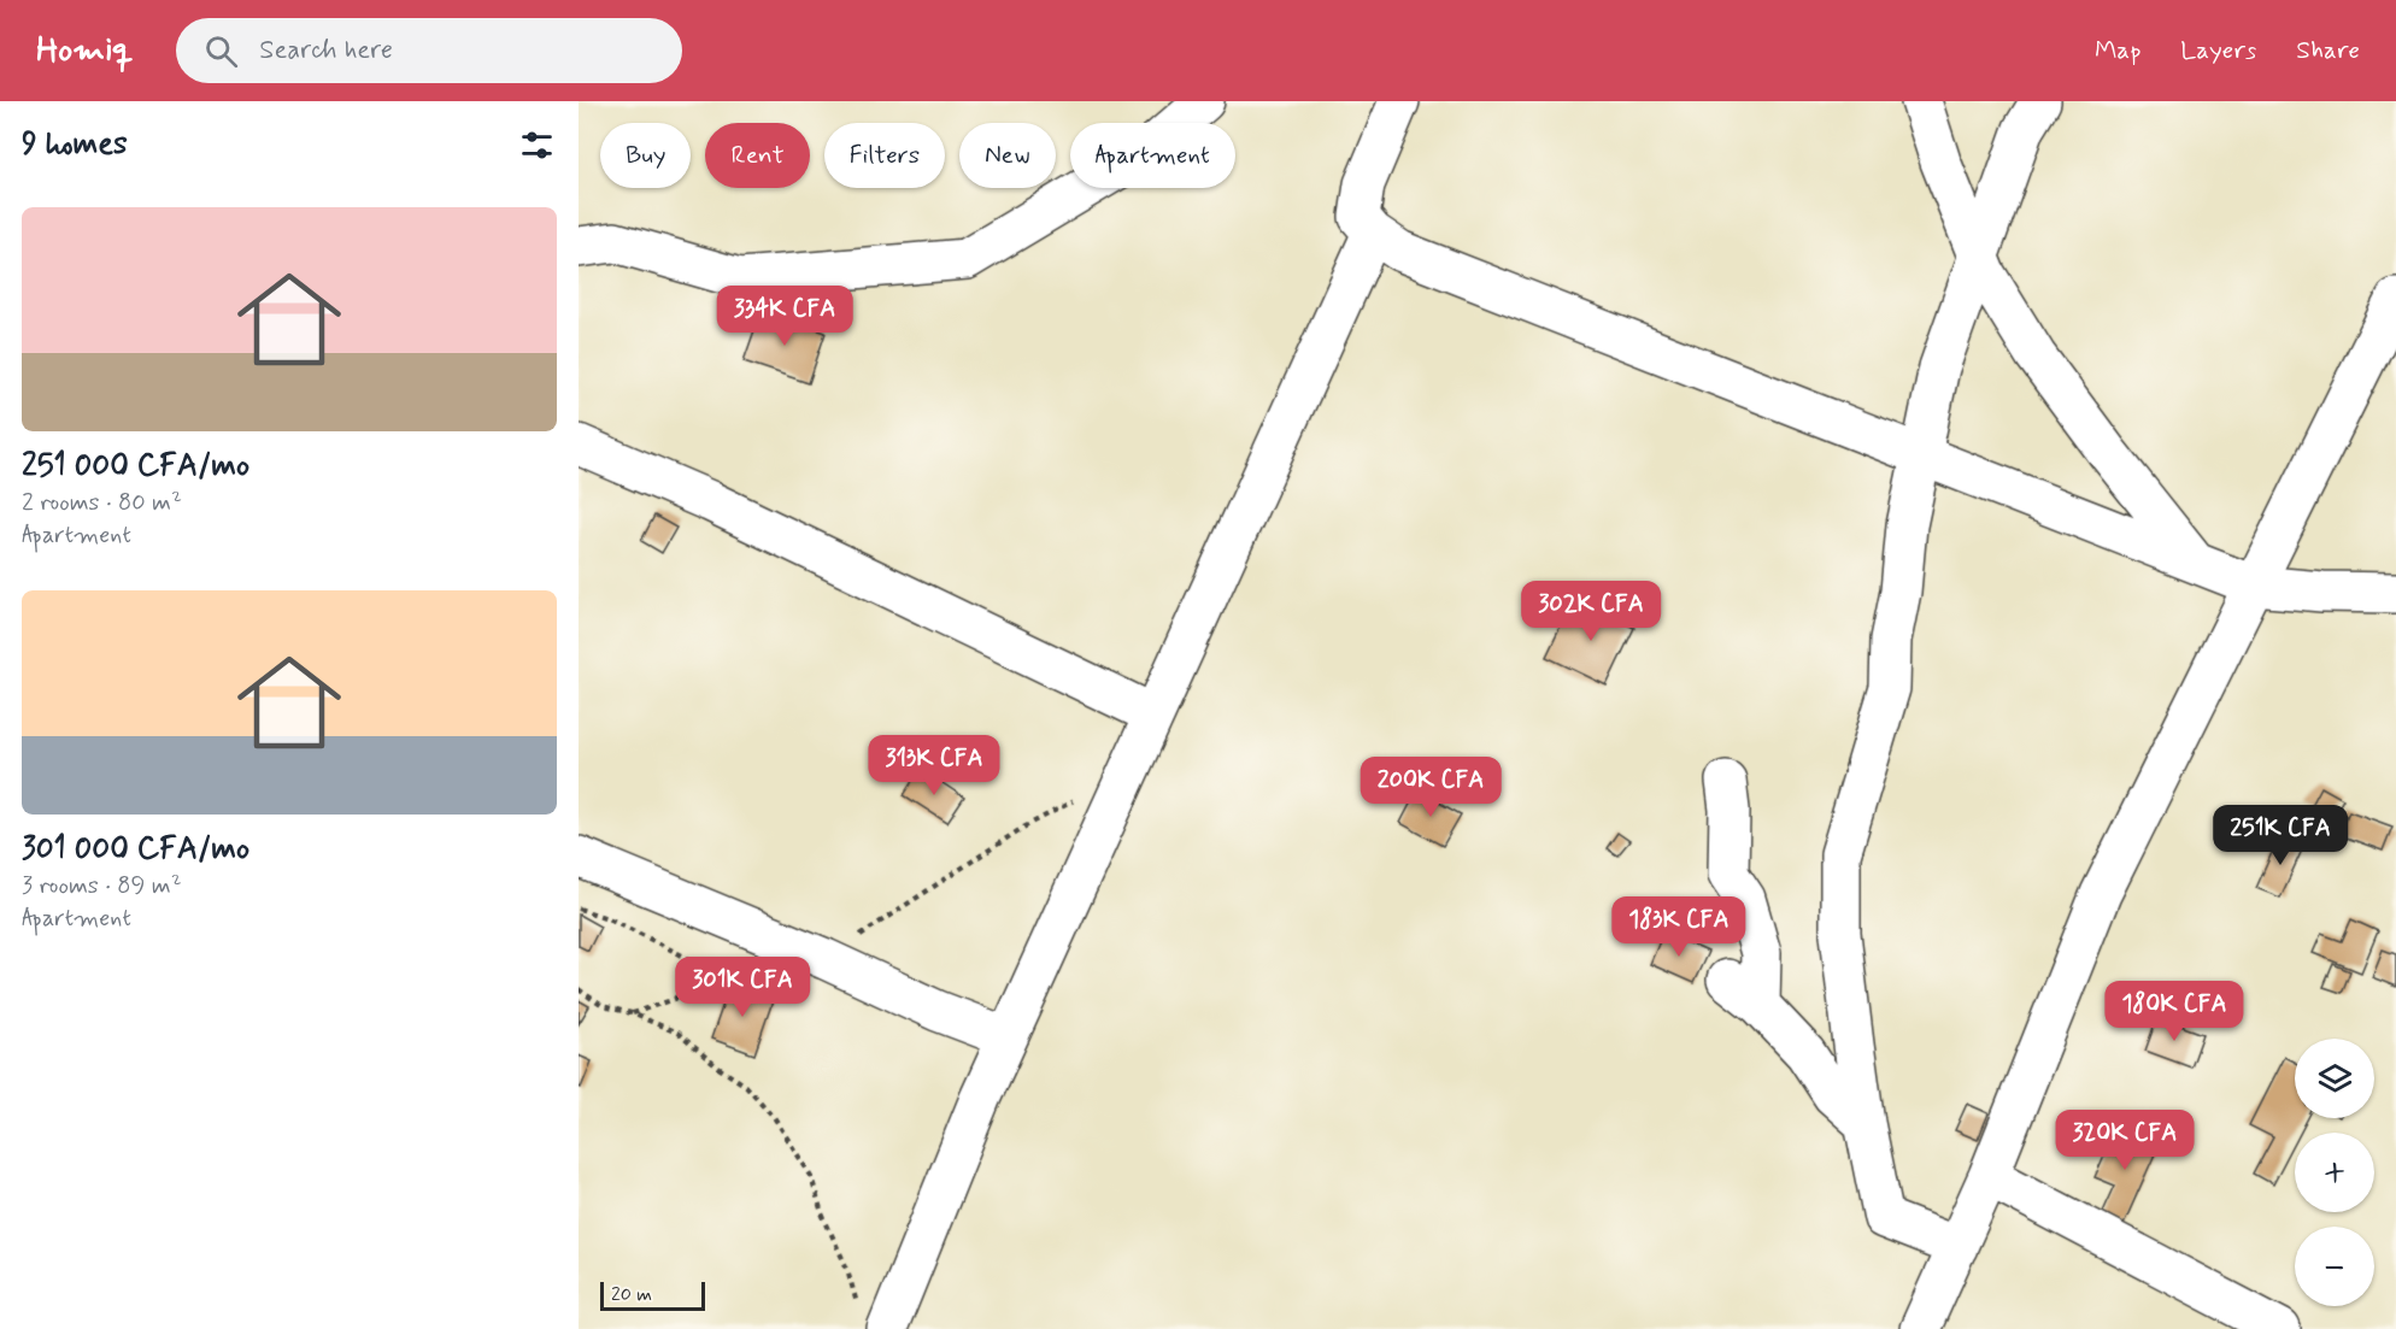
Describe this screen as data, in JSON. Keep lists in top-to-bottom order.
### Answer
{
  "scale_bar": "20 m",
  "page": {
    "header": "Homiq",
    "search": "Search here",
    "nav": ["Map", "Layers", "Share"],
    "heading": "9 homes",
    "chip": [
      "Buy",
      "Rent",
      "Filters",
      "New",
      "Apartment"
    ],
    "list": [
      {
        "name": "251 000 CFA/mo",
        "note": "2 rooms · 80 m² · Apartment"
      },
      {
        "name": "301 000 CFA/mo",
        "note": "3 rooms · 89 m² · Apartment"
      }
    ],
    "price": [
      "334K CFA",
      "302K CFA",
      "313K CFA",
      "200K CFA",
      "251K CFA",
      "183K CFA",
      "301K CFA",
      "180K CFA",
      "320K CFA"
    ],
    "map_buttons": ["+", "−"],
    "scale": "20 m"
  }
}
